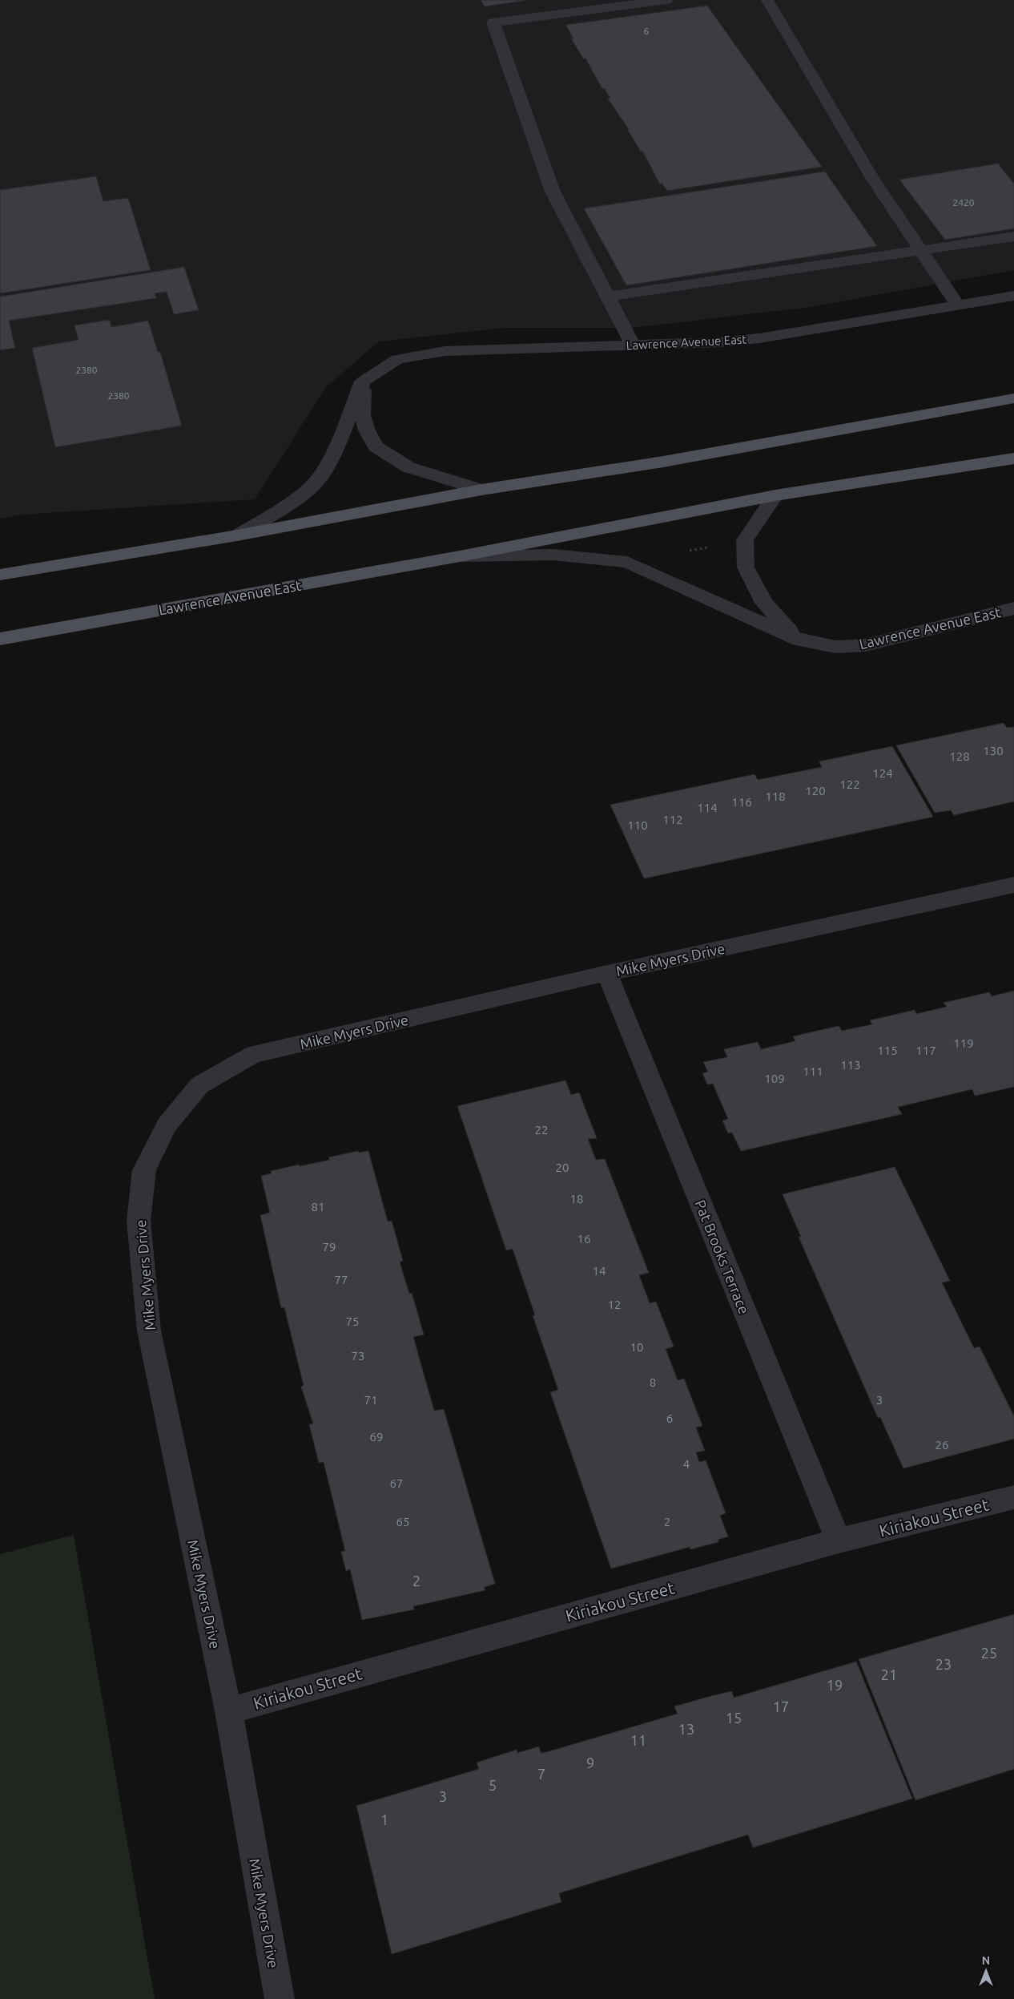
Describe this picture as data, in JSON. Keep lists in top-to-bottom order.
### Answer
{
  "streets": {
    "main road": ["Lawrence Avenue East"],
    "street": ["Mike Myers Drive", "Pat Brooks Terrace", "Kiriakou Street"]
  },
  "crossings": [
    ["Mike Myers Drive", "Pat Brooks Terrace"],
    ["Mike Myers Drive", "Kiriakou Street"],
    ["Pat Brooks Terrace", "Kiriakou Street"]
  ],
  "house_numbers": [
    "6",
    "2420",
    "2380",
    "2380",
    "130",
    "128",
    "124",
    "122",
    "120",
    "118",
    "116",
    "114",
    "112",
    "110",
    "119",
    "115",
    "117",
    "113",
    "111",
    "109",
    "22",
    "20",
    "18",
    "81",
    "16",
    "79",
    "14",
    "77",
    "12",
    "75",
    "10",
    "73",
    "8",
    "71",
    "3",
    "6",
    "69",
    "26",
    "4",
    "67",
    "65",
    "2",
    "2",
    "25",
    "23",
    "21",
    "19",
    "17",
    "15",
    "13",
    "11",
    "9",
    "7",
    "5",
    "3",
    "1"
  ],
  "north": "top"
}
